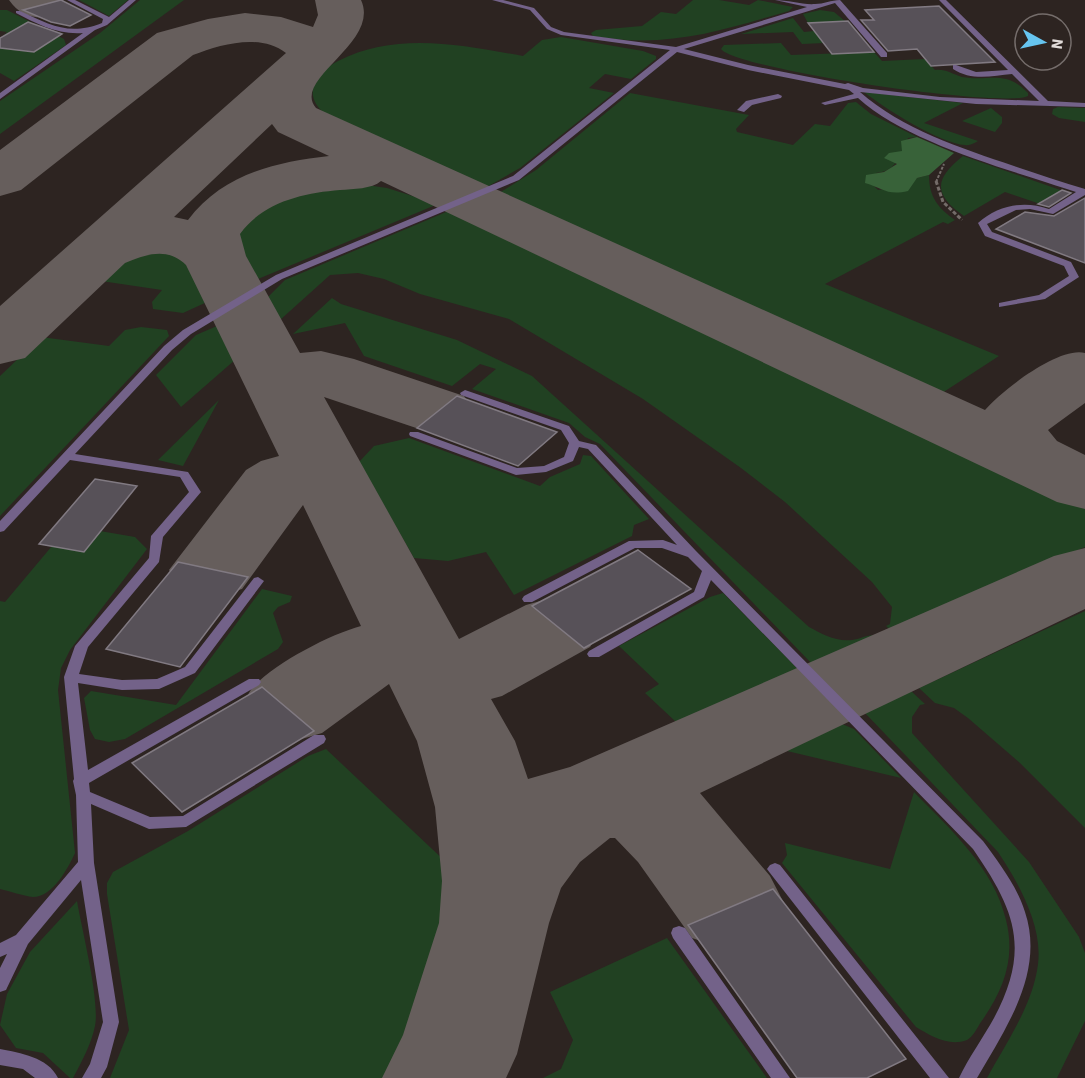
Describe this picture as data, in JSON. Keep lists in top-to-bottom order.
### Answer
{
  "north": "right"
}
